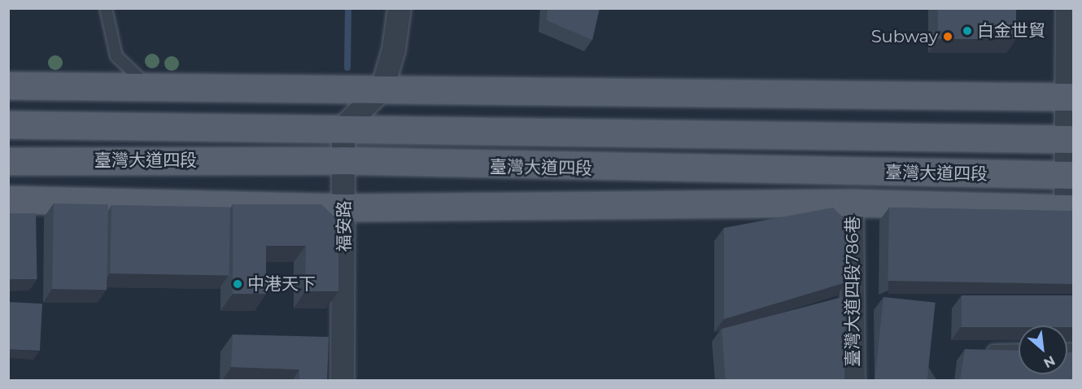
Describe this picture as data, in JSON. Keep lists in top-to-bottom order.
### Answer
{
  "streets": {
    "main road": ["臺灣大道四段"],
    "street": ["福安路", "臺灣大道四段786巷"]
  },
  "crossings": [
    ["臺灣大道四段", "福安路"],
    ["臺灣大道四段", "臺灣大道四段786巷"]
  ],
  "places": ["白金世貿", "Subway", "中港天下"],
  "north": "bottom right"
}
